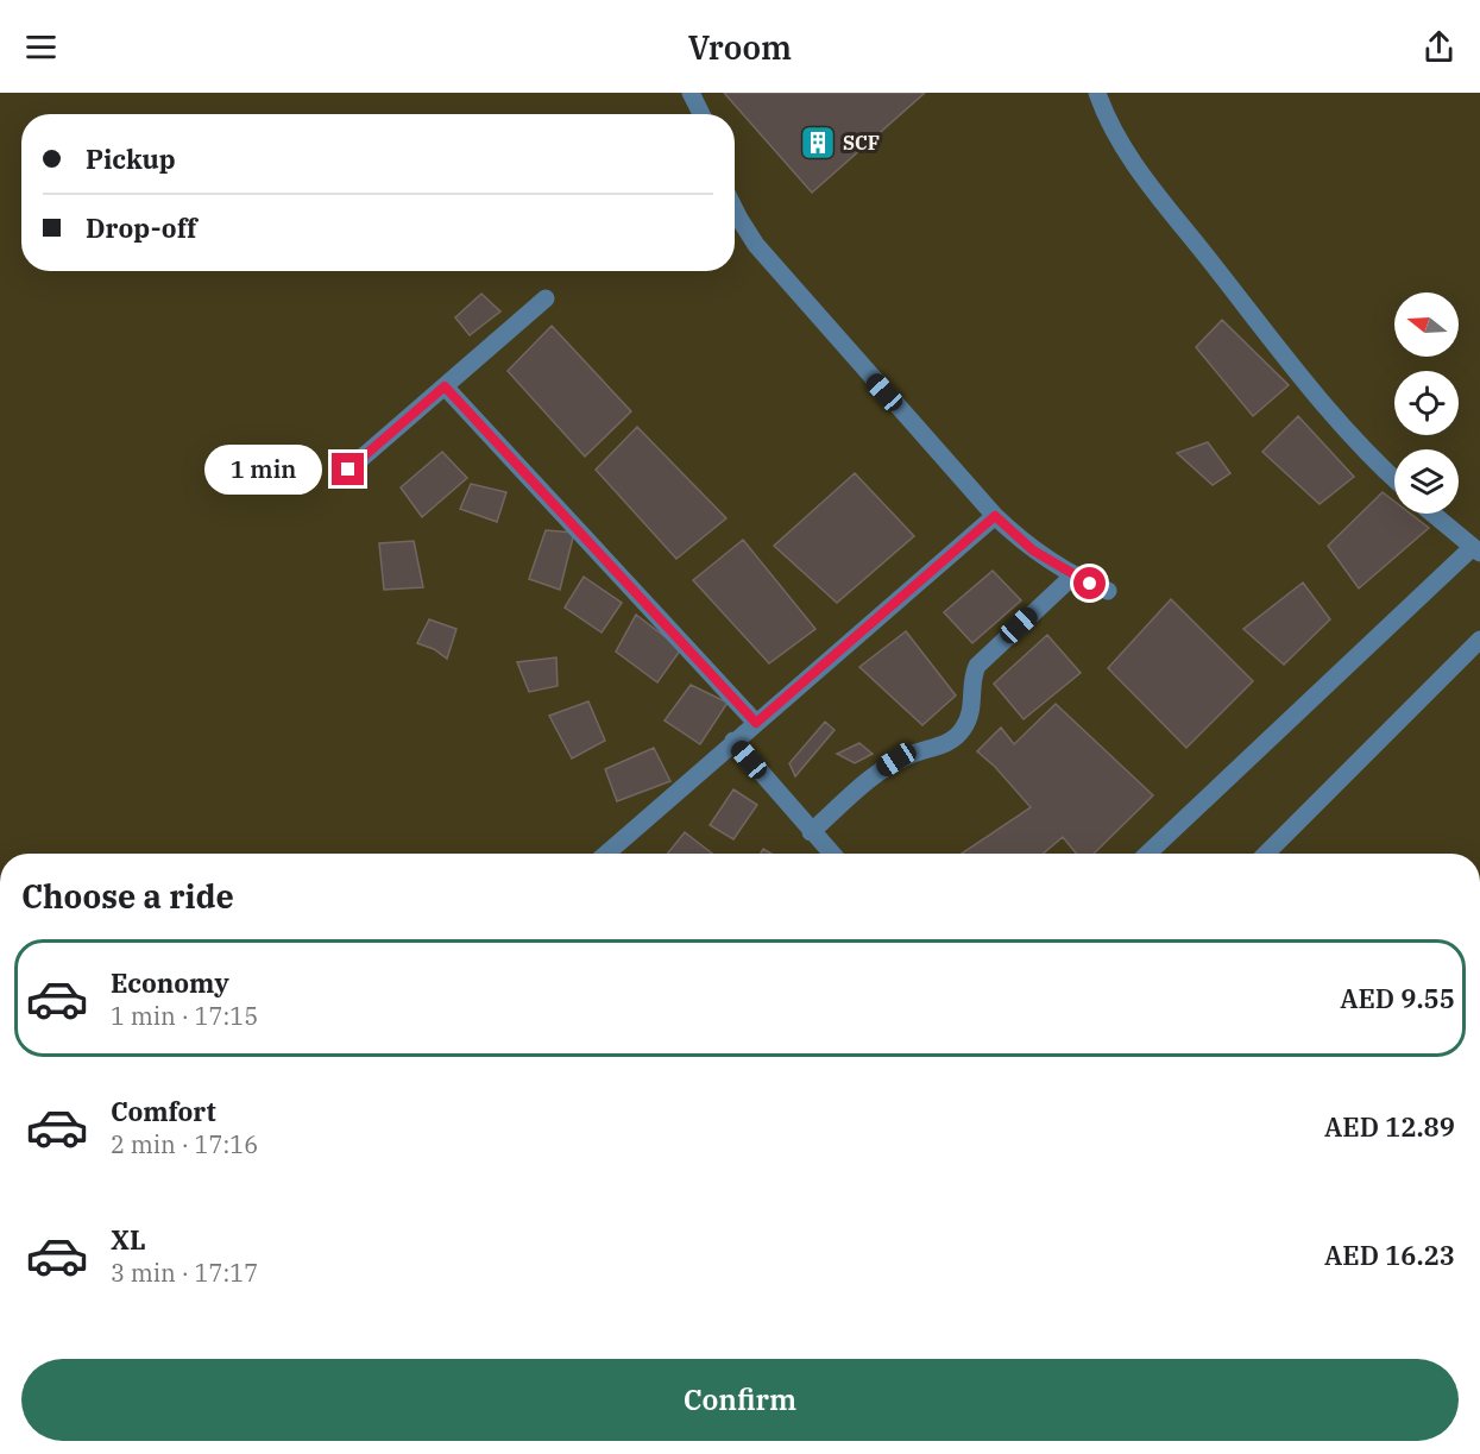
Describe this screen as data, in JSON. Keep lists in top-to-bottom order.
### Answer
{
  "places": {
    "building": ["SCF"]
  },
  "north": "left",
  "page": {
    "header": "Vroom",
    "banner": ["Pickup", "Drop-off"],
    "bubble": "1 min",
    "heading": "Choose a ride",
    "list": [
      {
        "name": "Economy",
        "note": "1 min · 17:15",
        "value": "AED 9.55"
      },
      {
        "name": "Comfort",
        "note": "2 min · 17:16",
        "value": "AED 12.89"
      },
      {
        "name": "XL",
        "note": "3 min · 17:17",
        "value": "AED 16.23"
      }
    ],
    "buttons": "Confirm"
  }
}
